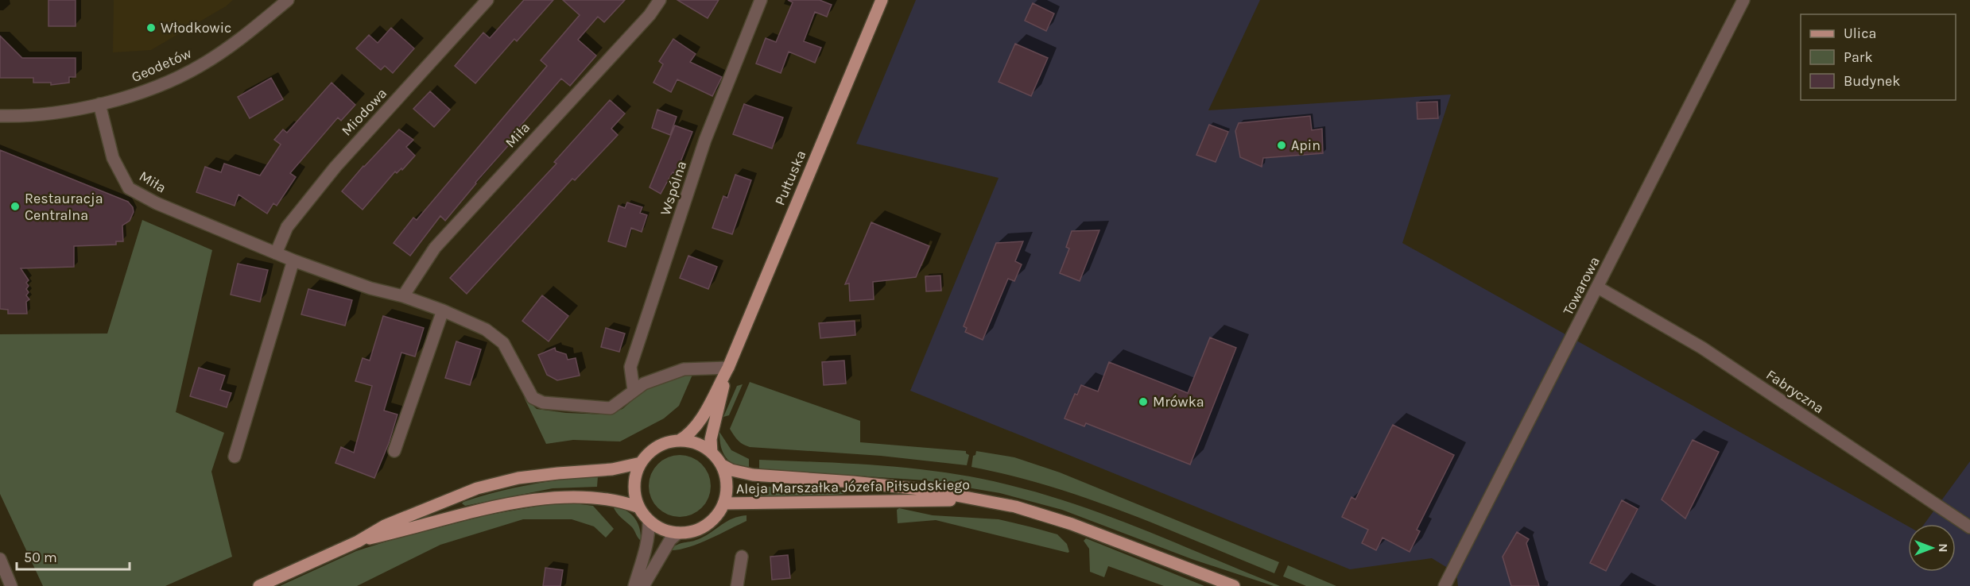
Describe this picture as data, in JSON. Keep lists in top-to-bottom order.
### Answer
{
  "streets": {
    "main road": ["Pułtuska", "Aleja Marszałka Józefa Piłsudskiego"],
    "street": [
      "Geodetów",
      "Miodowa",
      "Miła",
      "Wspólna",
      "Towarowa",
      "Fabryczna"
    ]
  },
  "crossings": [
    ["Geodetów", "Miła"],
    ["Miodowa", "Miła"],
    ["Miła", "Pułtuska"],
    ["Miła", "Wspólna"],
    ["Pułtuska", "Aleja Marszałka Józefa Piłsudskiego"],
    ["Towarowa", "Fabryczna"]
  ],
  "places": [
    "Włodkowic",
    "Apin",
    "Restauracja Centralna",
    "Mrówka"
  ],
  "legend": ["Ulica", "Park", "Budynek"],
  "scale_bar": "50 m",
  "north": "right"
}
